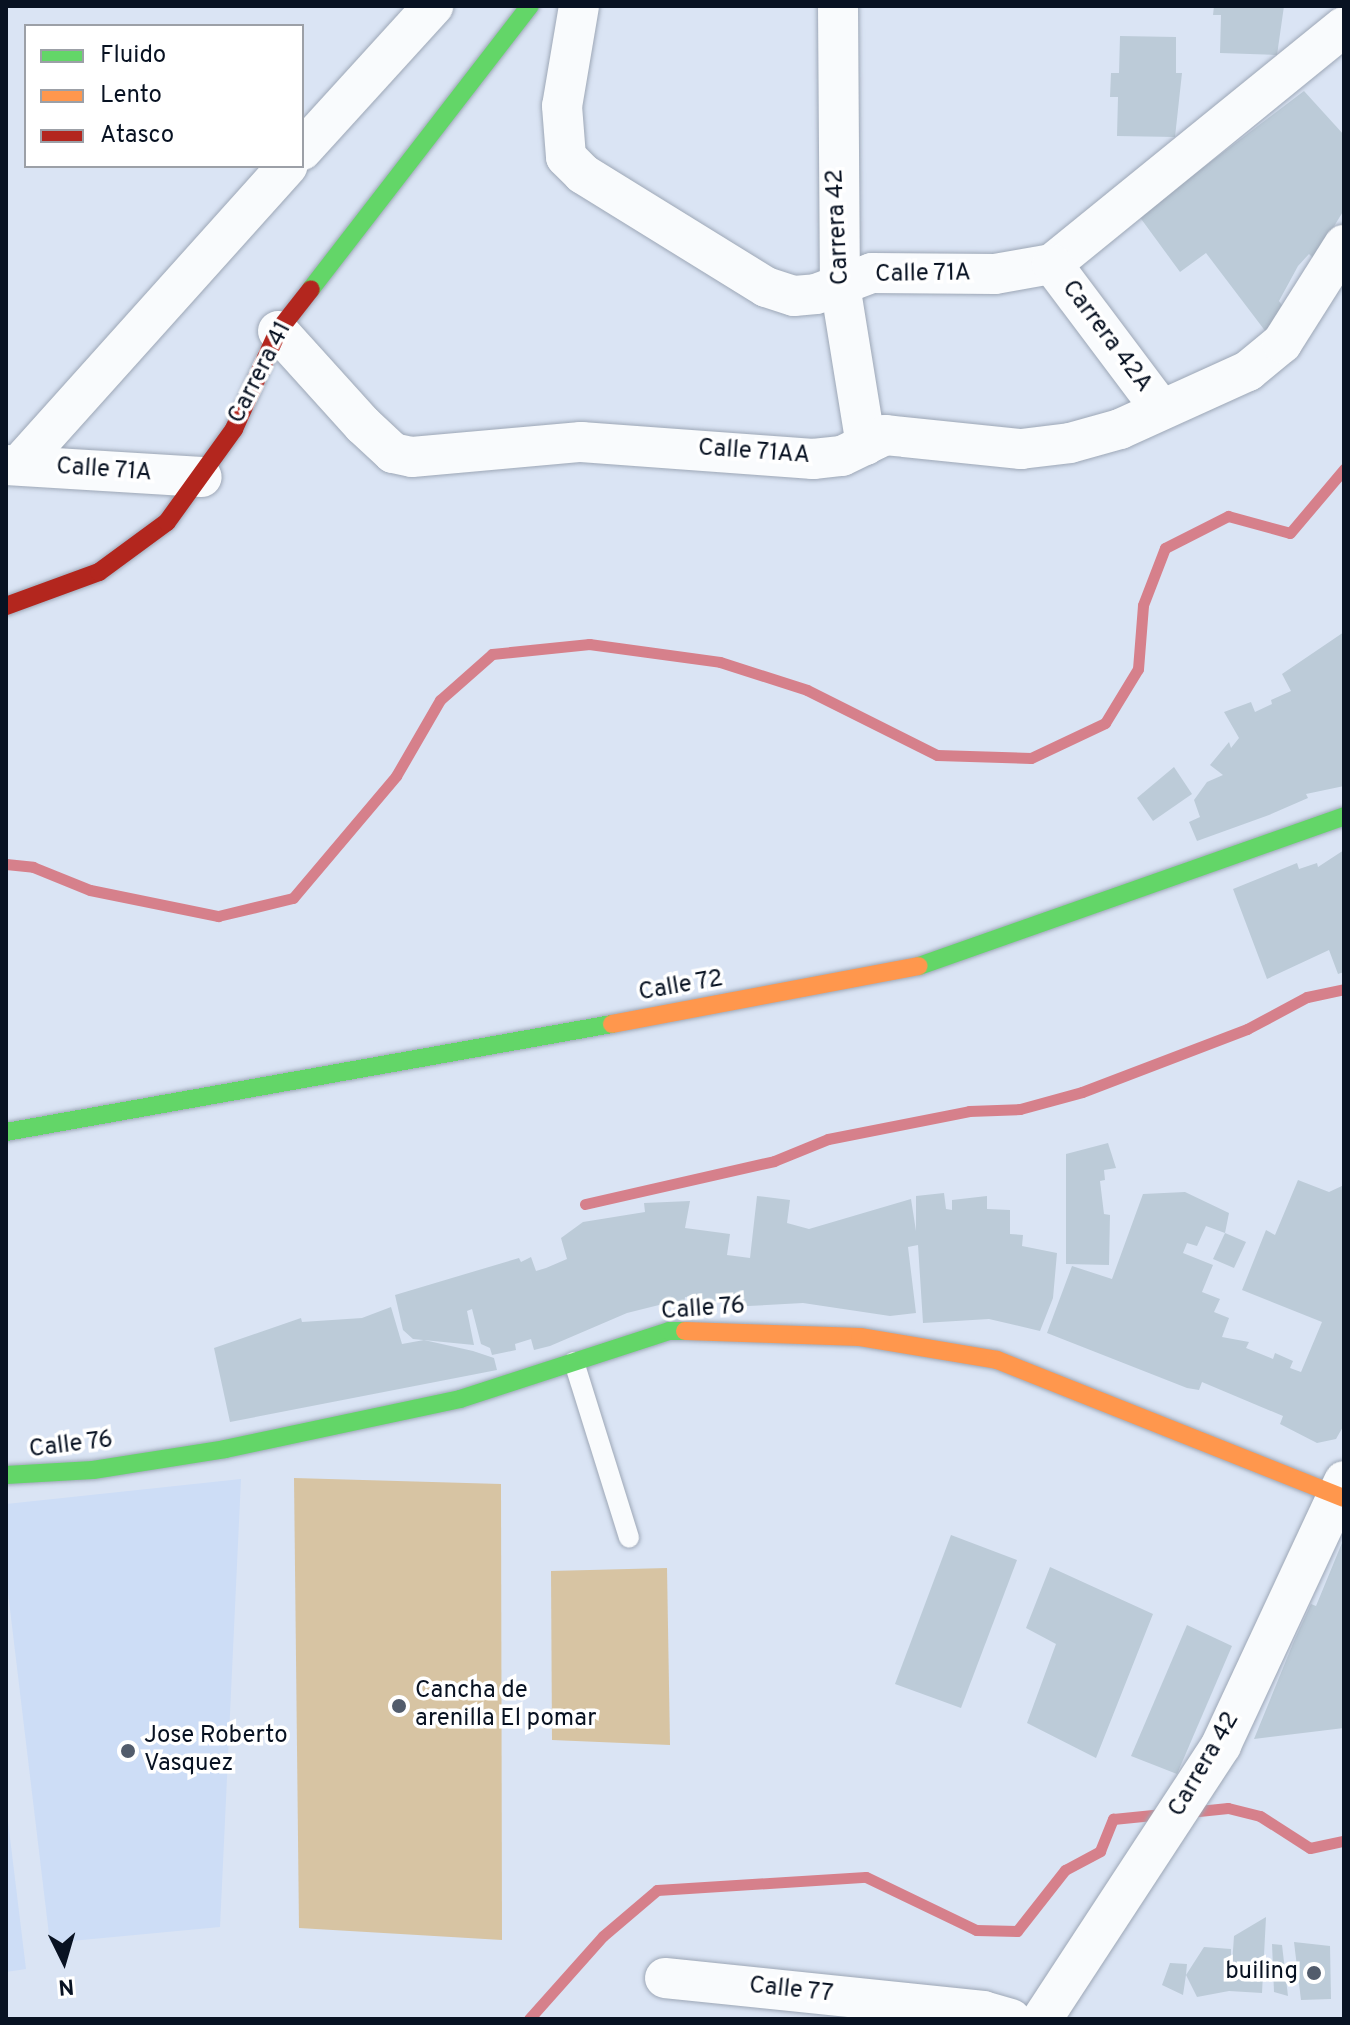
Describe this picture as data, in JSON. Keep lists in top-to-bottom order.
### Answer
{
  "streets": {
    "street": [
      "Carrera 42",
      "Calle 71A",
      "Carrera 42A",
      "Carrera 41",
      "Calle 71AA",
      "Calle 72",
      "Calle 76",
      "Calle 77"
    ]
  },
  "crossings": [
    ["Carrera 42", "Calle 71A"],
    ["Carrera 42", "Calle 71AA"],
    ["Carrera 42", "Calle 76"],
    ["Calle 71A", "Carrera 42A"],
    ["Calle 71A", "Carrera 41"],
    ["Carrera 42A", "Calle 71AA"],
    ["Carrera 41", "Calle 71AA"]
  ],
  "places": ["Cancha de arenilla El pomar", "Jose Roberto Vasquez", "builing"],
  "legend": ["Fluido", "Lento", "Atasco"],
  "north": "bottom"
}
